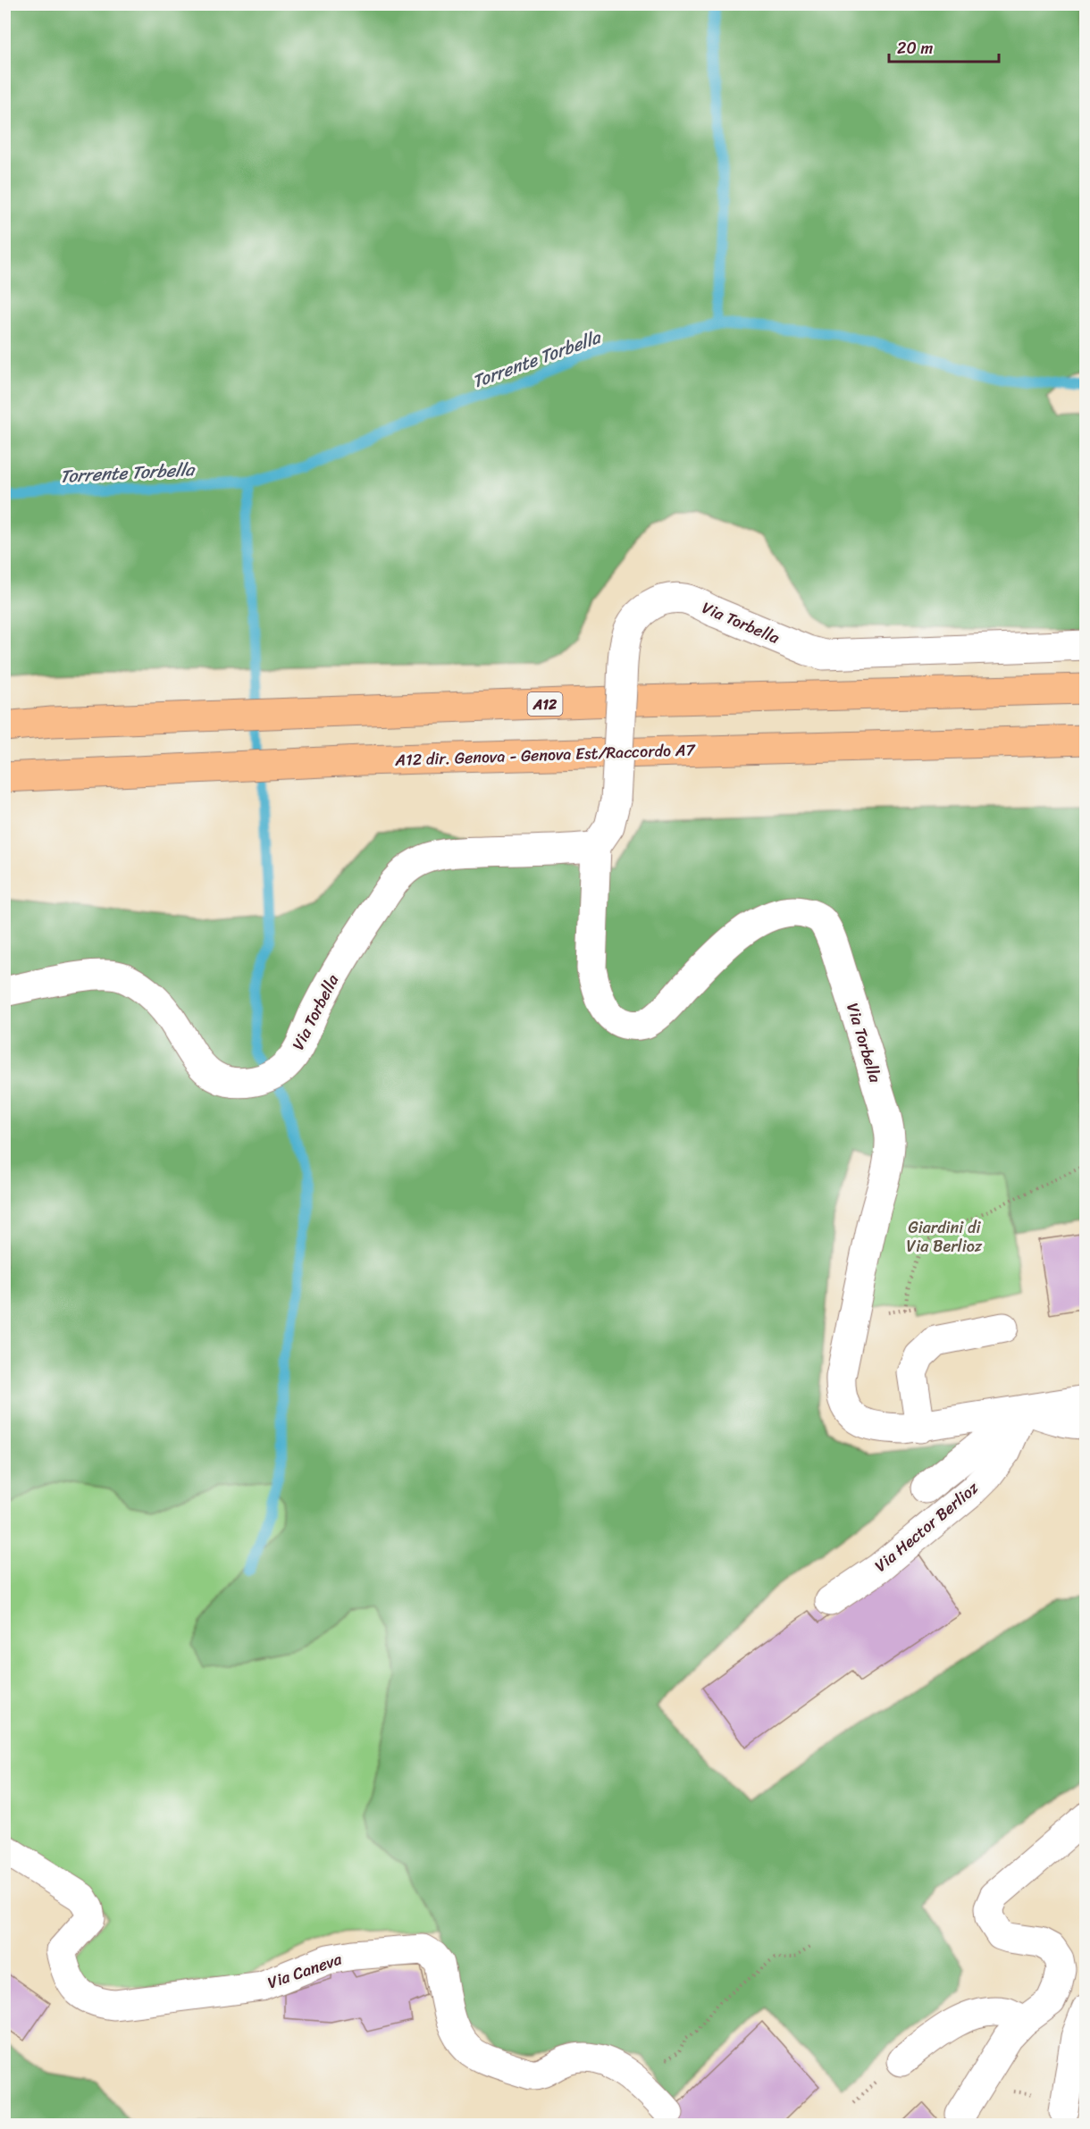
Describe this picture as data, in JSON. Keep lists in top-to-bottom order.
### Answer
{
  "streets": {
    "highway": ["A12", "A12 dir. Genova - Genova Est/Raccordo A7"],
    "street": ["Via Torbella", "Via Hector Berlioz", "Via Caneva"]
  },
  "crossings": [
    ["Via Torbella", "Via Hector Berlioz"]
  ],
  "water": ["Torrente Torbella"],
  "parks": ["Giardini di Via Berlioz"],
  "scale_bar": "20 m"
}
